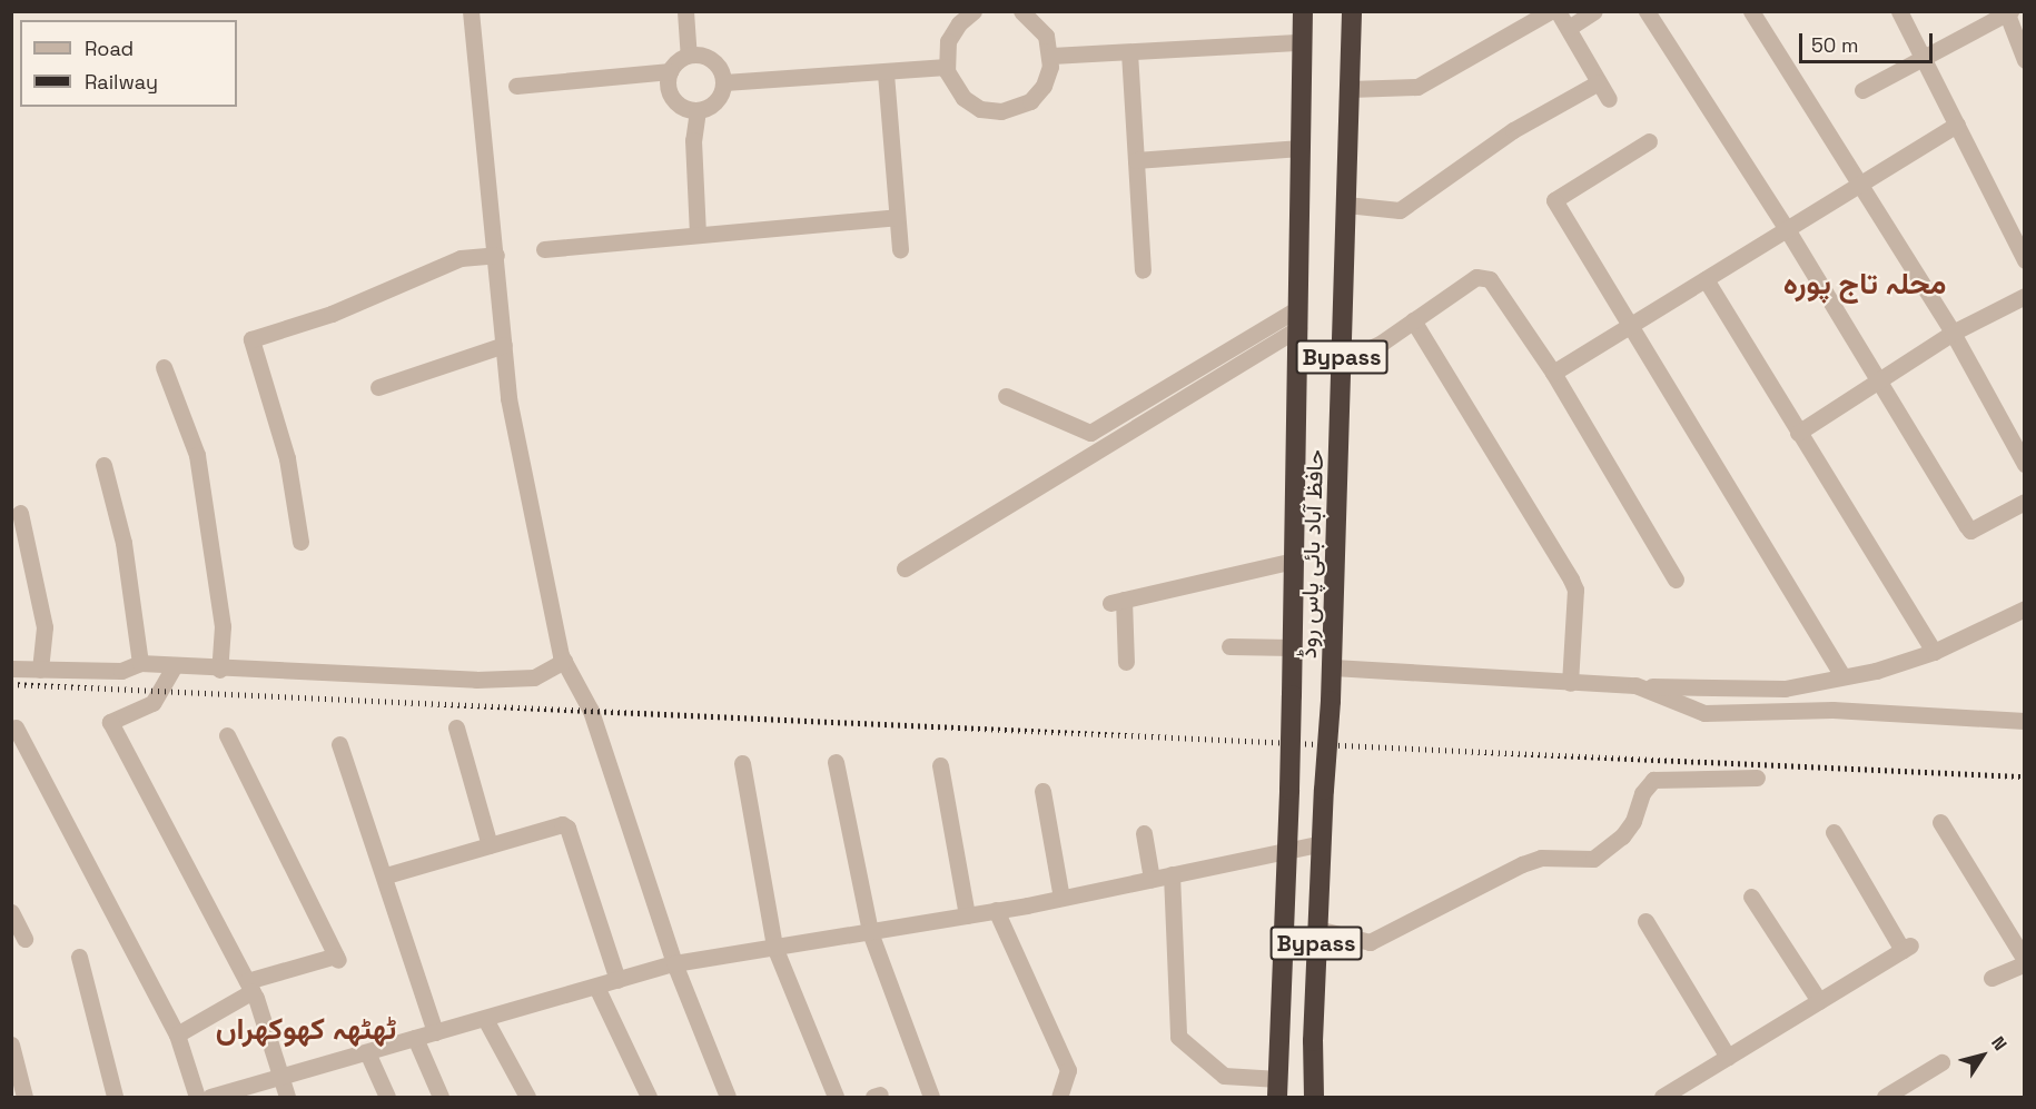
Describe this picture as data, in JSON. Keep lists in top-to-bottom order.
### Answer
{
  "streets": {
    "highway": ["Bypass", "حافظ آباد بائی پاس روڈ"]
  },
  "districts": ["محلہ تاج پورہ", "ٹھٹھہ کھوکھراں"],
  "legend": ["Road", "Railway"],
  "scale_bar": "50 m",
  "north": "top right"
}
